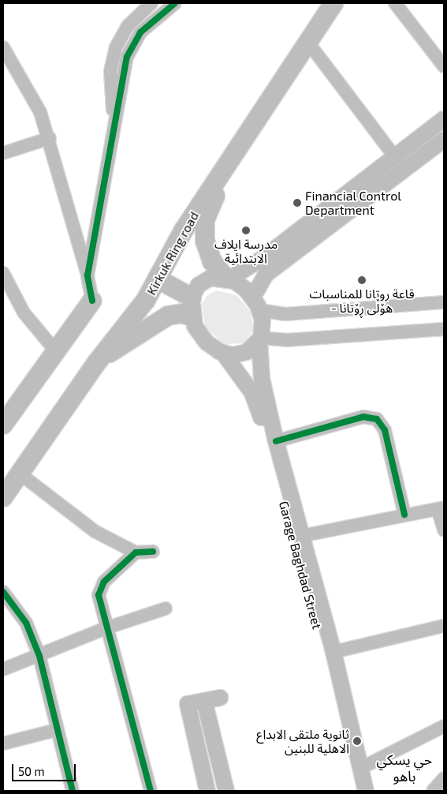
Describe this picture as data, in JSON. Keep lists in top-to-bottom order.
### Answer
{
  "streets": {
    "highway": ["Kirkuk Ring road"],
    "main road": ["Garage Baghdad Street"]
  },
  "districts": ["حي يسكي باهو"],
  "places": [
    "Financial Control Department",
    "مدرسة ايلاف الابتدائية",
    "قاعة روتانا للمناسبات - هۆڵی ڕۆتانا",
    "ثانوية ملتقى الابداع الاهلية للبنين"
  ],
  "scale_bar": "50 m"
}
